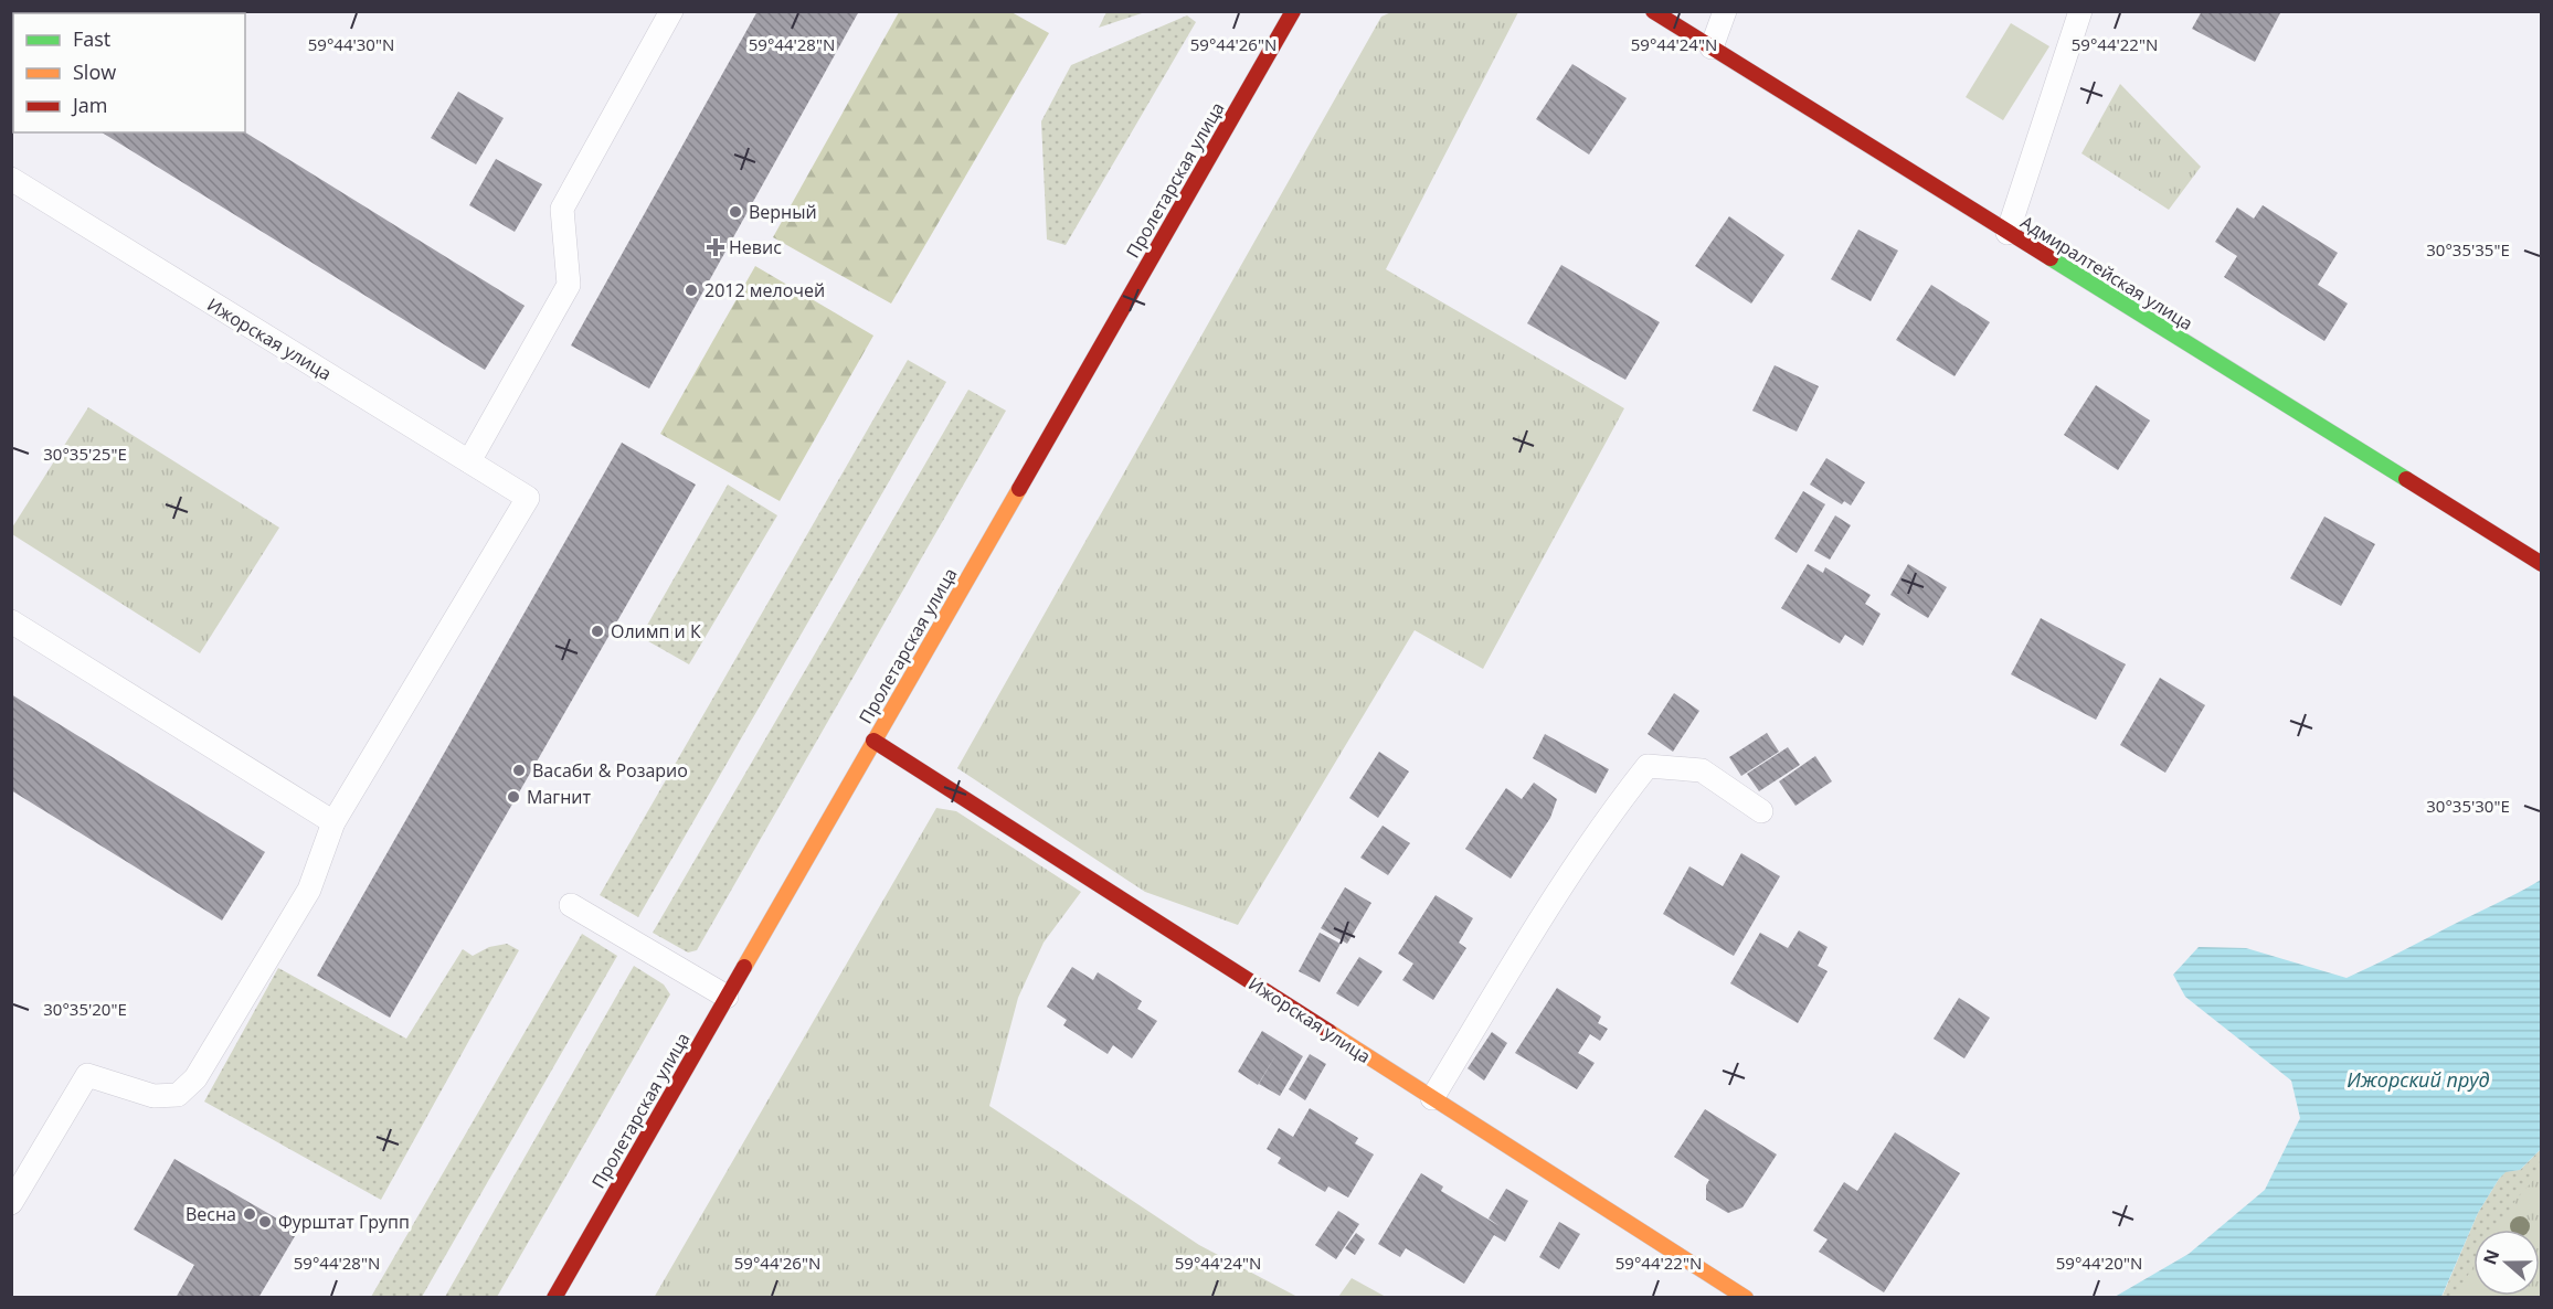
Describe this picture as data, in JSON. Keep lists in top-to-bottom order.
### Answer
{
  "streets": {
    "street": ["Пролетарская улица", "Адмиралтейская улица", "Ижорская улица"]
  },
  "crossings": [
    ["Пролетарская улица", "Ижорская улица"]
  ],
  "water": ["Ижорский пруд"],
  "places": {
    "other": [
      "Верный",
      "2012 мелочей",
      "Олимп и К",
      "Васаби & Розарио",
      "Магнит",
      "Весна",
      "Фурштат Групп"
    ],
    "health": ["Невис"]
  },
  "legend": ["Fast", "Slow", "Jam"],
  "north": "left",
  "coordinates": [
    "59°44'30\"N",
    "59°44'28\"N",
    "59°44'26\"N",
    "59°44'24\"N",
    "59°44'22\"N",
    "30°35'35\"E",
    "30°35'25\"E",
    "30°35'30\"E",
    "30°35'20\"E",
    "59°44'20\"N"
  ]
}
